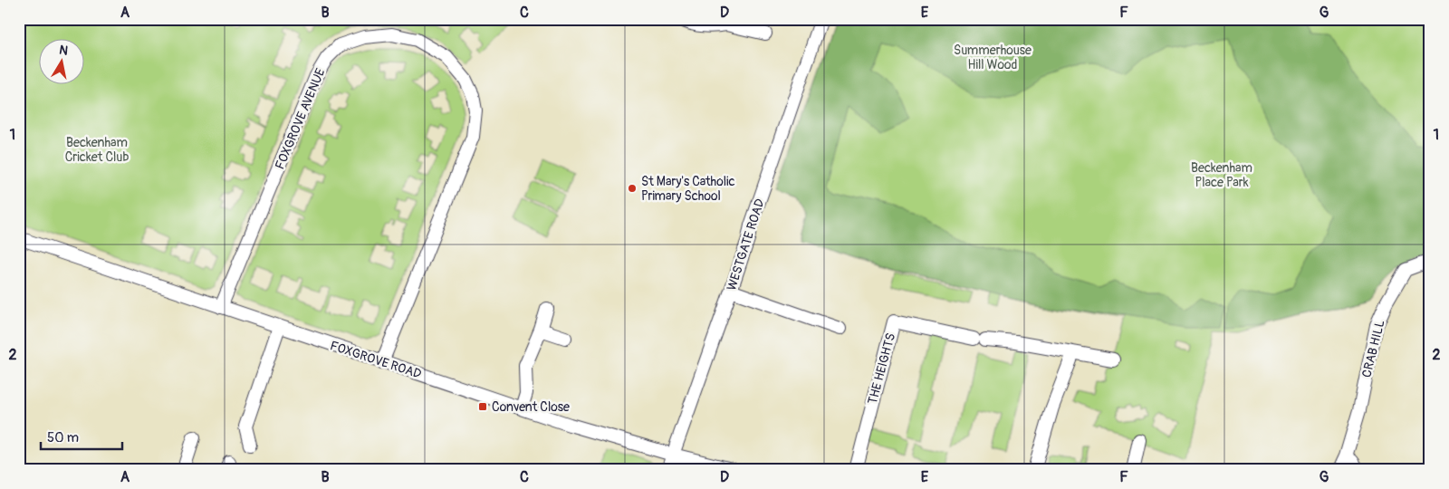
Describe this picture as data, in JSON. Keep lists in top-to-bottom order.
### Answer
{
  "streets": {
    "street": [
      "FOXGROVE AVENUE",
      "WESTGATE ROAD",
      "CRAB HILL",
      "FOXGROVE ROAD",
      "THE HEIGHTS"
    ]
  },
  "crossings": [
    ["FOXGROVE AVENUE", "FOXGROVE ROAD"],
    ["WESTGATE ROAD", "FOXGROVE ROAD"]
  ],
  "parks": ["Summerhouse Hill Wood", "Beckenham Cricket Club", "Beckenham Place Park"],
  "places": {
    "other": ["St Mary's Catholic Primary School"],
    "transit": ["Convent Close"]
  },
  "scale_bar": "50 m",
  "north": "top",
  "grid": {
    "columns": [
      "A",
      "B",
      "C",
      "D",
      "E",
      "F",
      "G"
    ],
    "rows": ["1", "2"]
  }
}
